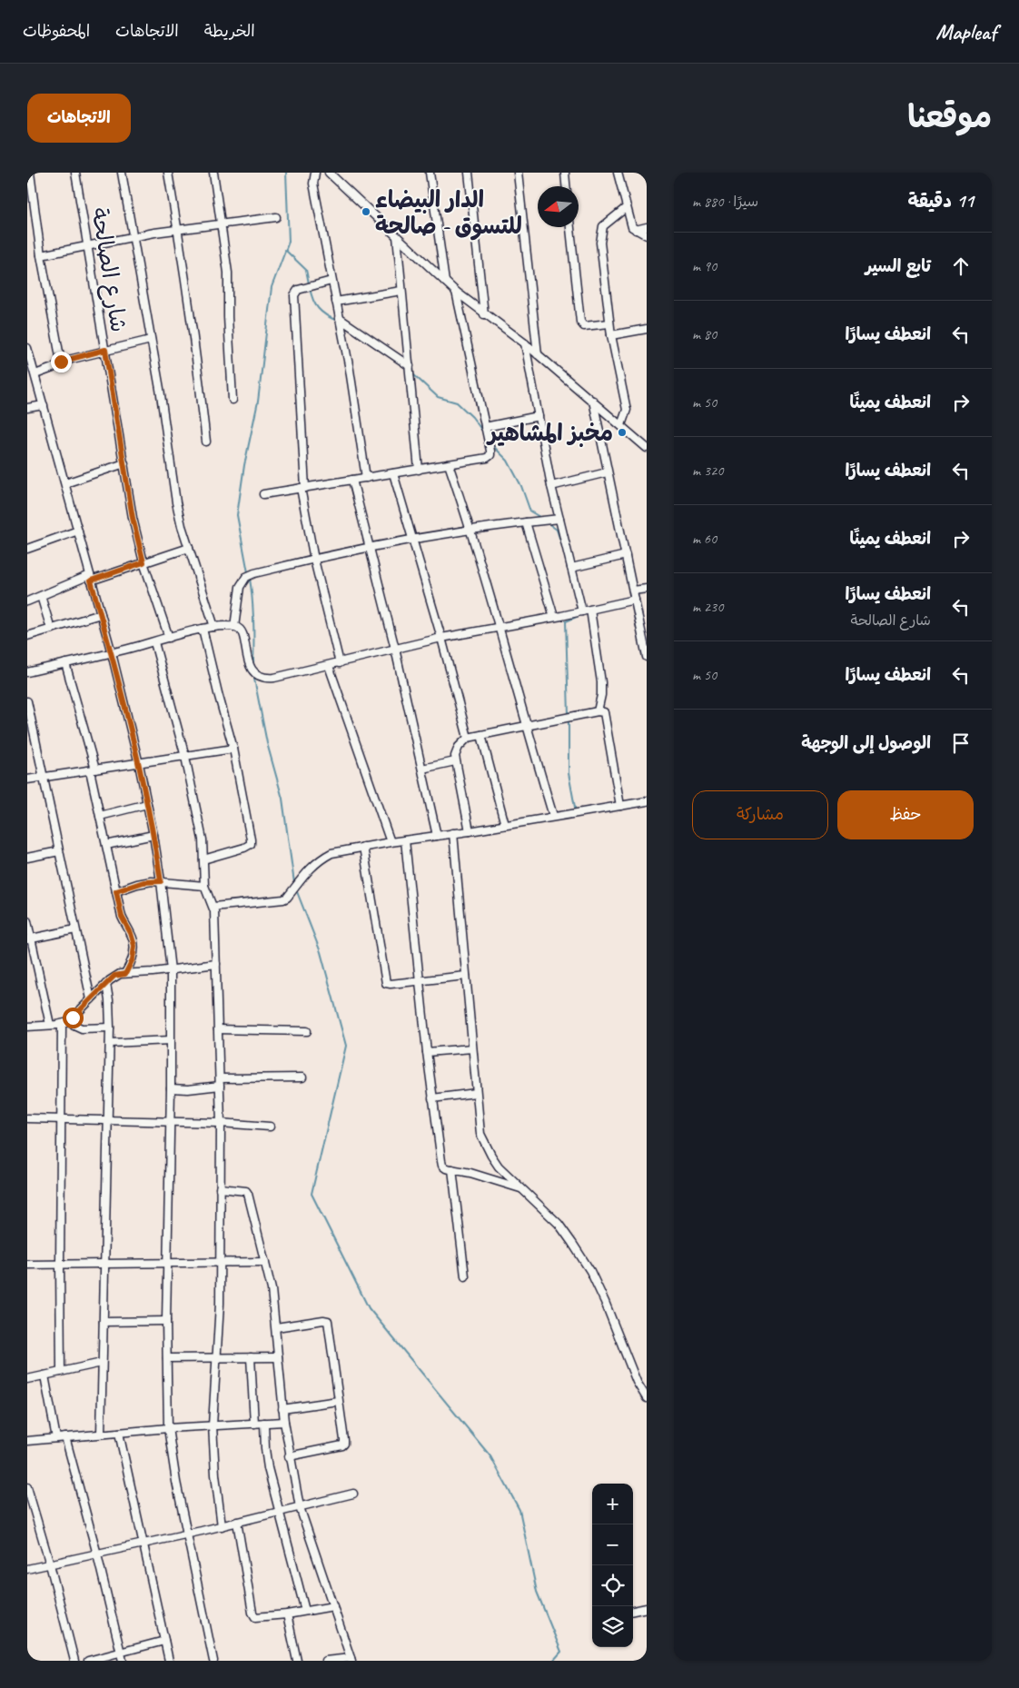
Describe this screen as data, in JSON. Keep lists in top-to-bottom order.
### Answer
{
  "streets": {
    "street": ["شارع الصالحة"]
  },
  "places": ["الدار البيضاء للتسوق - صالحة", "مخبز المشاهير"],
  "north": "left",
  "page": {
    "header": "Mapleaf",
    "nav": ["الخريطة", "الاتجاهات", "المحفوظات"],
    "title": "موقعنا",
    "buttons": [
      "الاتجاهات",
      ["حفظ", "مشاركة"]
    ],
    "heading": ["11 دقيقة", "سيرًا · 880 m"],
    "list": [
      ["تابع السير", "90 m"],
      ["انعطف يسارًا", "80 m"],
      ["انعطف يمينًا", "50 m"],
      ["انعطف يسارًا", "320 m"],
      ["انعطف يمينًا", "60 m"],
      ["انعطف يسارًا", "شارع الصالحة", "230 m"],
      ["انعطف يسارًا", "50 m"],
      "الوصول إلى الوجهة"
    ],
    "map_buttons": ["+", "−"]
  }
}
